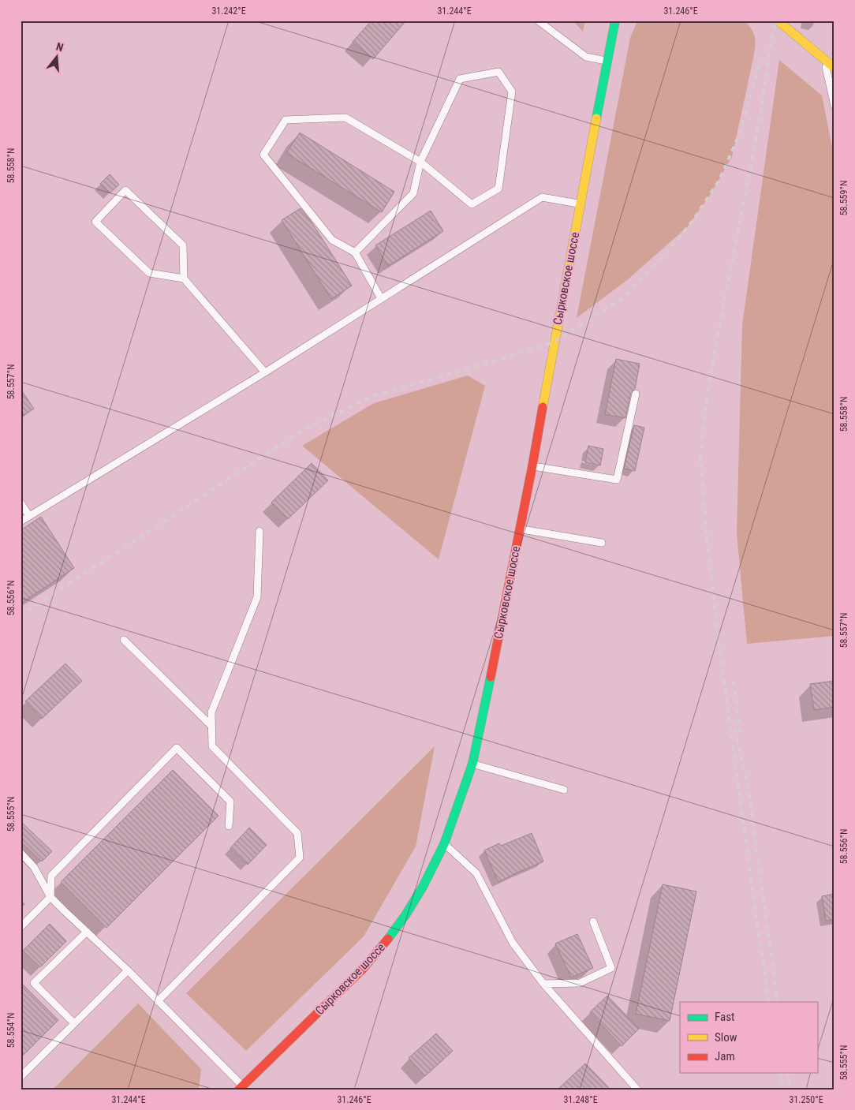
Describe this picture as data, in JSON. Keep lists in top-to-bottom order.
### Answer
{
  "streets": {
    "main road": ["Сырковское шоссе"]
  },
  "legend": ["Fast", "Slow", "Jam"],
  "north": "top",
  "coordinates": [
    "31.242°E",
    "31.244°E",
    "31.246°E",
    "58.558°N",
    "58.559°N",
    "58.557°N",
    "58.556°N",
    "58.555°N",
    "58.554°N",
    "31.248°E",
    "31.250°E"
  ]
}
